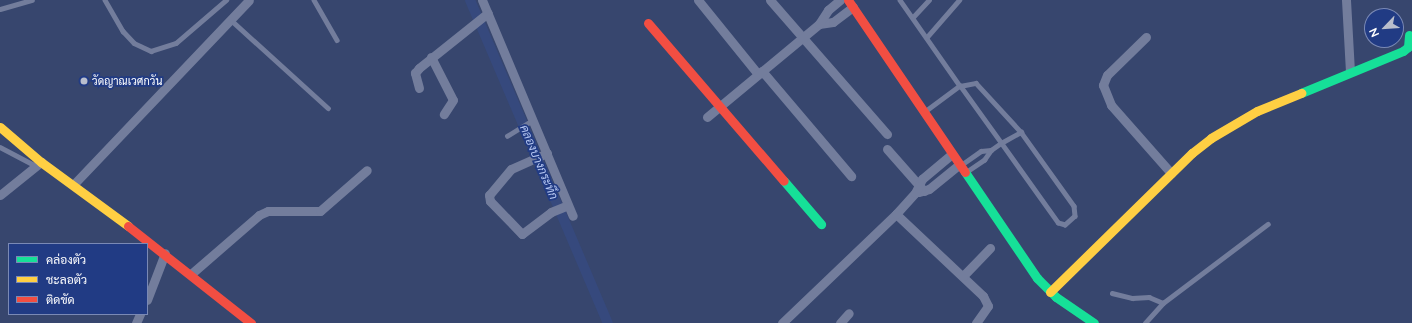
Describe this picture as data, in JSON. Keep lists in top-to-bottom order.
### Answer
{
  "water": ["คลองบางกระทึก"],
  "places": ["วัดญาณเวศกวัน"],
  "legend": ["คล่องตัว", "ชะลอตัว", "ติดขัด"],
  "north": "bottom left"
}
